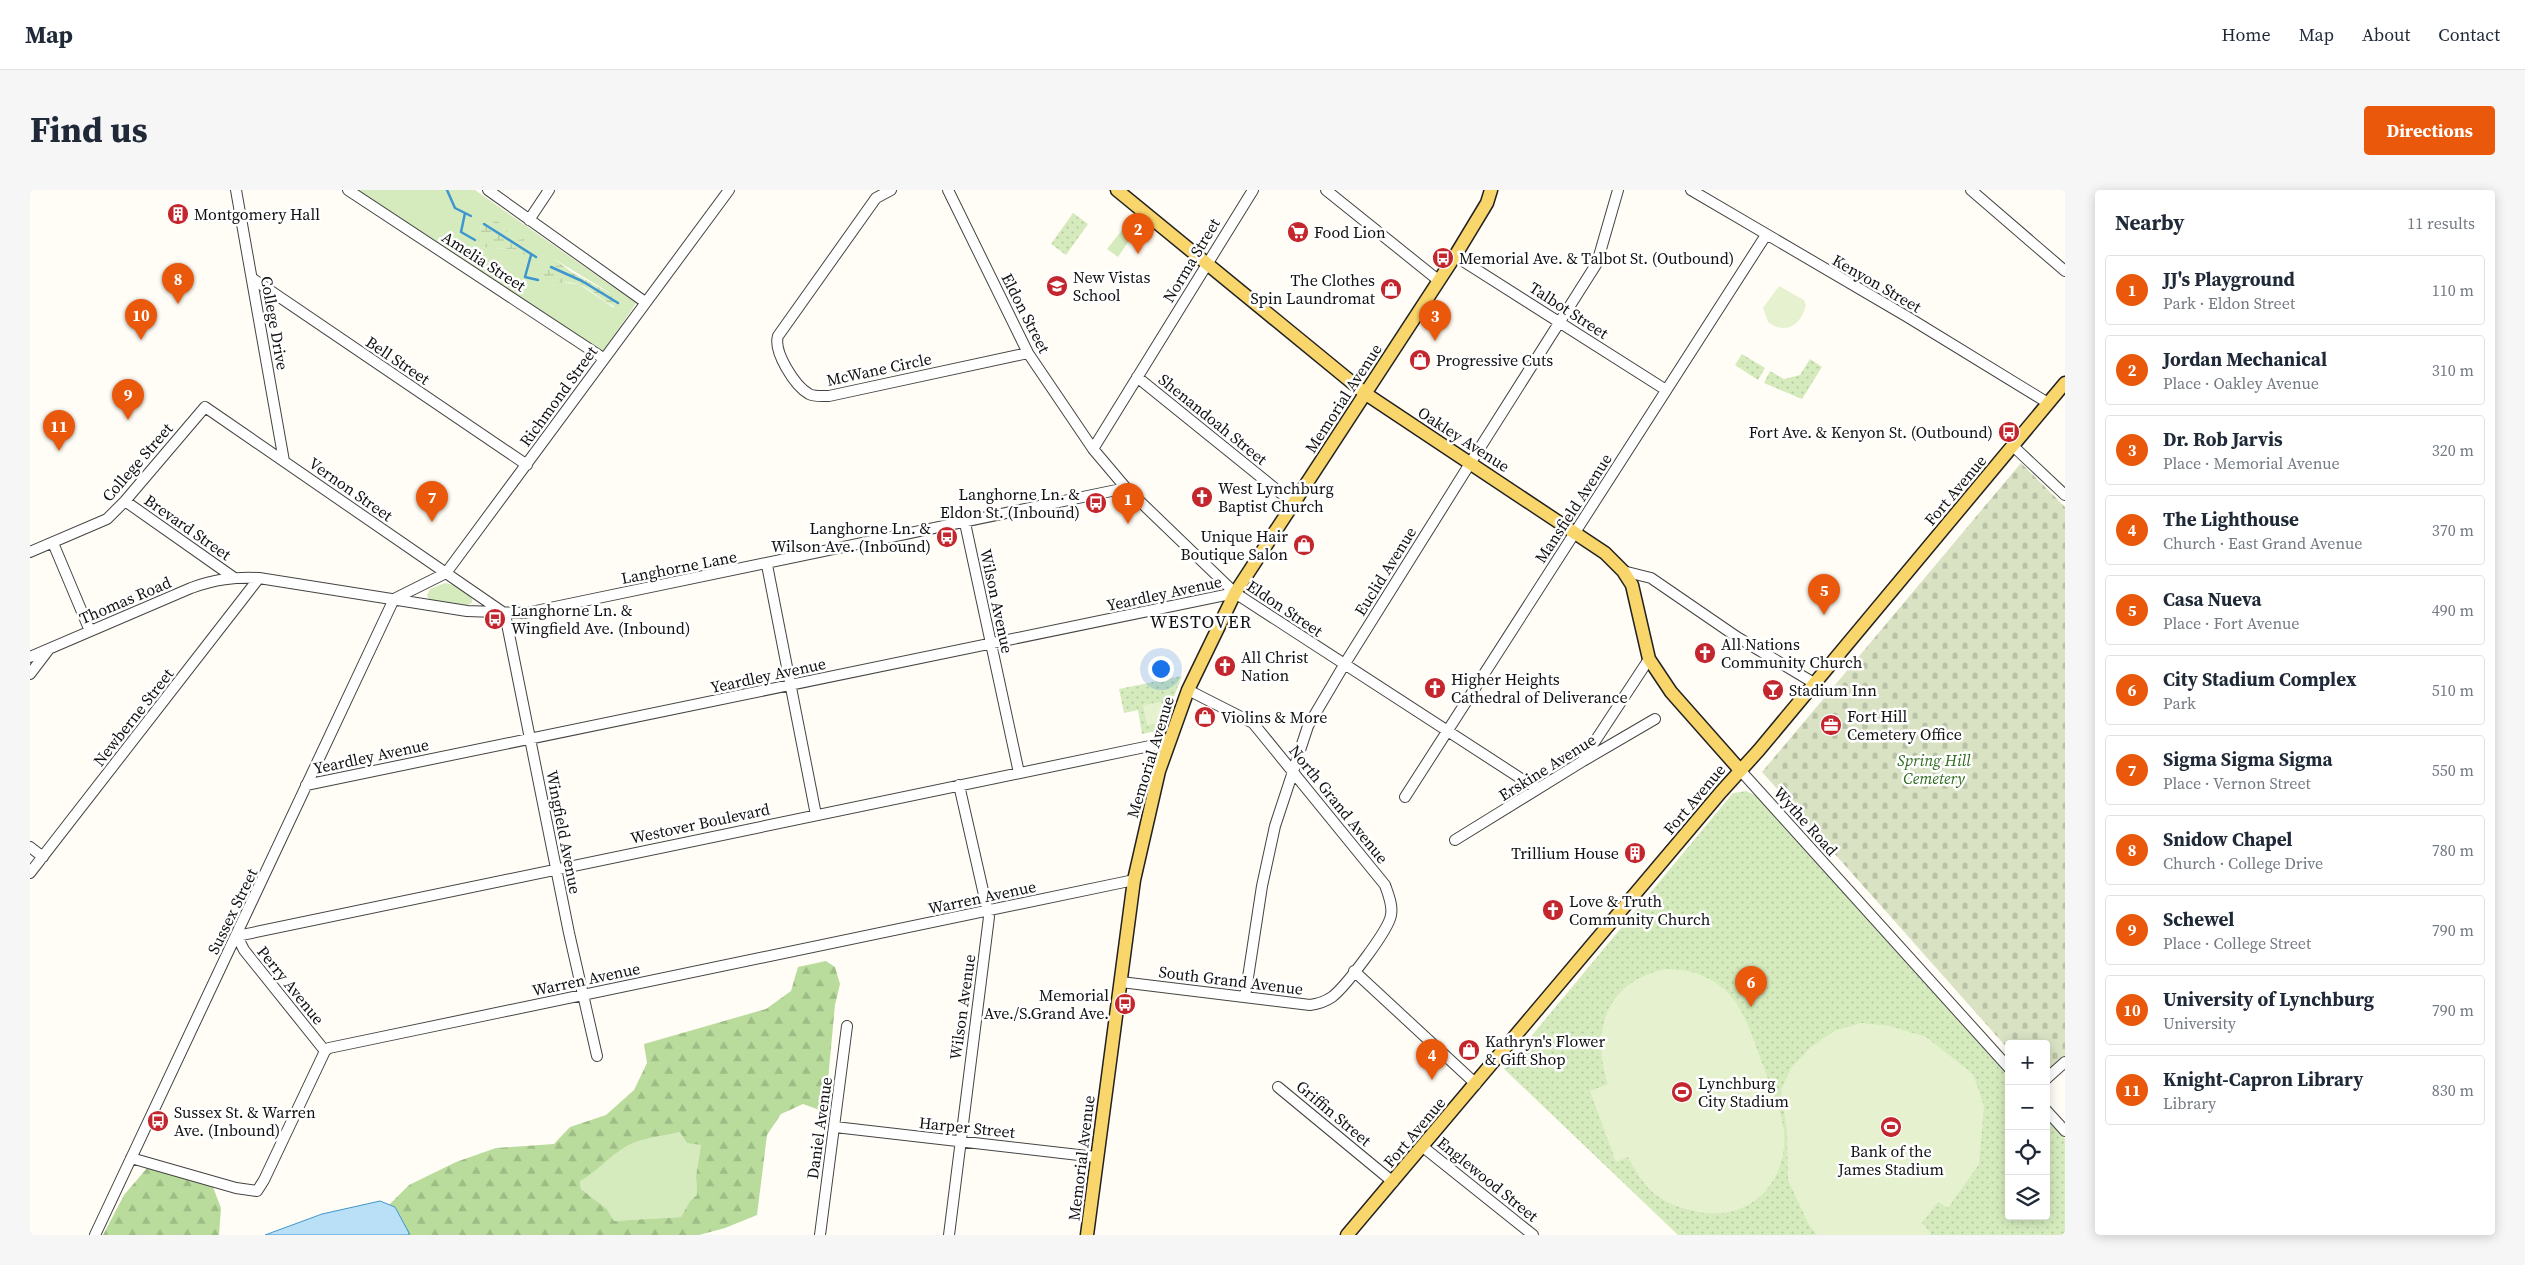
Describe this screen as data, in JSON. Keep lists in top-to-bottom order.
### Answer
{
  "streets": {
    "main road": [
      "Memorial Avenue",
      "Oakley Avenue",
      "Fort Avenue",
      "Wythe Road"
    ],
    "street": [
      "Norma Street",
      "Amelia Street",
      "Kenyon Street",
      "Talbot Street",
      "Eldon Street",
      "College Drive",
      "Bell Street",
      "McWane Circle",
      "Richmond Street",
      "Shenandoah Street",
      "College Street",
      "Vernon Street",
      "Mansfield Avenue",
      "Brevard Street",
      "Langhorne Lane",
      "Euclid Avenue",
      "Yeardley Avenue",
      "Thomas Road",
      "Wilson Avenue",
      "Newberne Street",
      "Erskine Avenue",
      "North Grand Avenue",
      "Westover Boulevard",
      "Wingfield Avenue",
      "Warren Avenue",
      "Sussex Street",
      "South Grand Avenue",
      "Perry Avenue",
      "Griffin Street",
      "Harper Street",
      "Daniel Avenue",
      "Englewood Street"
    ]
  },
  "crossings": [
    ["Norma Street", "Eldon Street"],
    ["Norma Street", "Shenandoah Street"],
    ["Norma Street", "Oakley Avenue"],
    ["Amelia Street", "Richmond Street"],
    ["Kenyon Street", "Fort Avenue"],
    ["Kenyon Street", "Mansfield Avenue"],
    ["Talbot Street", "Memorial Avenue"],
    ["Talbot Street", "Mansfield Avenue"],
    ["Talbot Street", "Euclid Avenue"],
    ["Eldon Street", "McWane Circle"],
    ["Eldon Street", "Memorial Avenue"],
    ["Eldon Street", "Mansfield Avenue"],
    ["Eldon Street", "Langhorne Lane"],
    ["Eldon Street", "Euclid Avenue"],
    ["Eldon Street", "Yeardley Avenue"],
    ["Eldon Street", "Erskine Avenue"],
    ["College Drive", "Bell Street"],
    ["College Drive", "Vernon Street"],
    ["Bell Street", "Richmond Street"],
    ["Richmond Street", "Vernon Street"],
    ["Richmond Street", "Langhorne Lane"],
    ["Richmond Street", "Sussex Street"],
    ["Memorial Avenue", "Shenandoah Street"],
    ["Memorial Avenue", "Oakley Avenue"],
    ["Memorial Avenue", "Yeardley Avenue"],
    ["Memorial Avenue", "North Grand Avenue"],
    ["Memorial Avenue", "Westover Boulevard"],
    ["Memorial Avenue", "Warren Avenue"],
    ["Memorial Avenue", "South Grand Avenue"],
    ["Memorial Avenue", "Harper Street"],
    ["Oakley Avenue", "Fort Avenue"],
    ["Oakley Avenue", "Mansfield Avenue"],
    ["Oakley Avenue", "Euclid Avenue"],
    ["Oakley Avenue", "Wythe Road"],
    ["College Street", "Vernon Street"],
    ["College Street", "Brevard Street"],
    ["Vernon Street", "Langhorne Lane"],
    ["Vernon Street", "Wingfield Avenue"],
    ["Fort Avenue", "Wythe Road"],
    ["Fort Avenue", "Griffin Street"],
    ["Fort Avenue", "Englewood Street"],
    ["Brevard Street", "Langhorne Lane"],
    ["Brevard Street", "Thomas Road"],
    ["Langhorne Lane", "Thomas Road"],
    ["Langhorne Lane", "Wilson Avenue"],
    ["Langhorne Lane", "Newberne Street"],
    ["Langhorne Lane", "Wingfield Avenue"],
    ["Langhorne Lane", "Sussex Street"],
    ["Euclid Avenue", "North Grand Avenue"],
    ["Euclid Avenue", "South Grand Avenue"],
    ["Yeardley Avenue", "Wilson Avenue"],
    ["Yeardley Avenue", "Wingfield Avenue"],
    ["Yeardley Avenue", "Sussex Street"],
    ["Wilson Avenue", "Westover Boulevard"],
    ["Wilson Avenue", "Warren Avenue"],
    ["Wilson Avenue", "Harper Street"],
    ["North Grand Avenue", "South Grand Avenue"],
    ["Westover Boulevard", "Wingfield Avenue"],
    ["Westover Boulevard", "Sussex Street"],
    ["Westover Boulevard", "Perry Avenue"],
    ["Wingfield Avenue", "Warren Avenue"],
    ["Warren Avenue", "Perry Avenue"],
    ["Sussex Street", "Perry Avenue"],
    ["Harper Street", "Daniel Avenue"]
  ],
  "districts": ["WESTOVER"],
  "parks": ["Spring Hill Cemetery"],
  "places": {
    "building": ["Montgomery Hall", "Trillium House"],
    "supermarket": ["Food Lion"],
    "bus stop": [
      "Memorial Ave. & Talbot St. (Outbound)",
      "Fort Ave. & Kenyon St. (Outbound)",
      "Langhorne Ln. & Eldon St. (Inbound)",
      "Langhorne Ln. & Wilson Ave. (Inbound)",
      "Langhorne Ln. & Wingfield Ave. (Inbound)",
      "Memorial Ave./S.Grand Ave.",
      "Sussex St. & Warren Ave. (Inbound)"
    ],
    "school or university": ["New Vistas School"],
    "shop": [
      "The Clothes Spin Laundromat",
      "Progressive Cuts",
      "Unique Hair Boutique Salon",
      "Violins & More",
      "Kathryn's Flower & Gift Shop"
    ],
    "church": [
      "West Lynchburg Baptist Church",
      "All Nations Community Church",
      "All Christ Nation",
      "Higher Heights Cathedral of Deliverance",
      "Love & Truth Community Church"
    ],
    "bar": ["Stadium Inn"],
    "office": ["Fort Hill Cemetery Office"],
    "sports": ["Lynchburg City Stadium", "Bank of the James Stadium"]
  },
  "page": {
    "header": "Map",
    "nav": [
      "Home",
      "Map",
      "About",
      "Contact"
    ],
    "title": "Find us",
    "buttons": "Directions",
    "heading": ["Nearby", "11 results"],
    "pins": [
      "2",
      "8",
      "10",
      "3",
      "9",
      "11",
      "7",
      "1",
      "5",
      "6",
      "4"
    ],
    "list": [
      {
        "mark": "1",
        "name": "JJ's Playground",
        "note": "Park · Eldon Street",
        "value": "110 m"
      },
      {
        "mark": "2",
        "name": "Jordan Mechanical",
        "note": "Place · Oakley Avenue",
        "value": "310 m"
      },
      {
        "mark": "3",
        "name": "Dr. Rob Jarvis",
        "note": "Place · Memorial Avenue",
        "value": "320 m"
      },
      {
        "mark": "4",
        "name": "The Lighthouse",
        "note": "Church · East Grand Avenue",
        "value": "370 m"
      },
      {
        "mark": "5",
        "name": "Casa Nueva",
        "note": "Place · Fort Avenue",
        "value": "490 m"
      },
      {
        "mark": "6",
        "name": "City Stadium Complex",
        "note": "Park",
        "value": "510 m"
      },
      {
        "mark": "7",
        "name": "Sigma Sigma Sigma",
        "note": "Place · Vernon Street",
        "value": "550 m"
      },
      {
        "mark": "8",
        "name": "Snidow Chapel",
        "note": "Church · College Drive",
        "value": "780 m"
      },
      {
        "mark": "9",
        "name": "Schewel",
        "note": "Place · College Street",
        "value": "790 m"
      },
      {
        "mark": "10",
        "name": "University of Lynchburg",
        "note": "University",
        "value": "790 m"
      },
      {
        "mark": "11",
        "name": "Knight-Capron Library",
        "note": "Library",
        "value": "830 m"
      }
    ],
    "map_buttons": ["+", "−"]
  }
}
